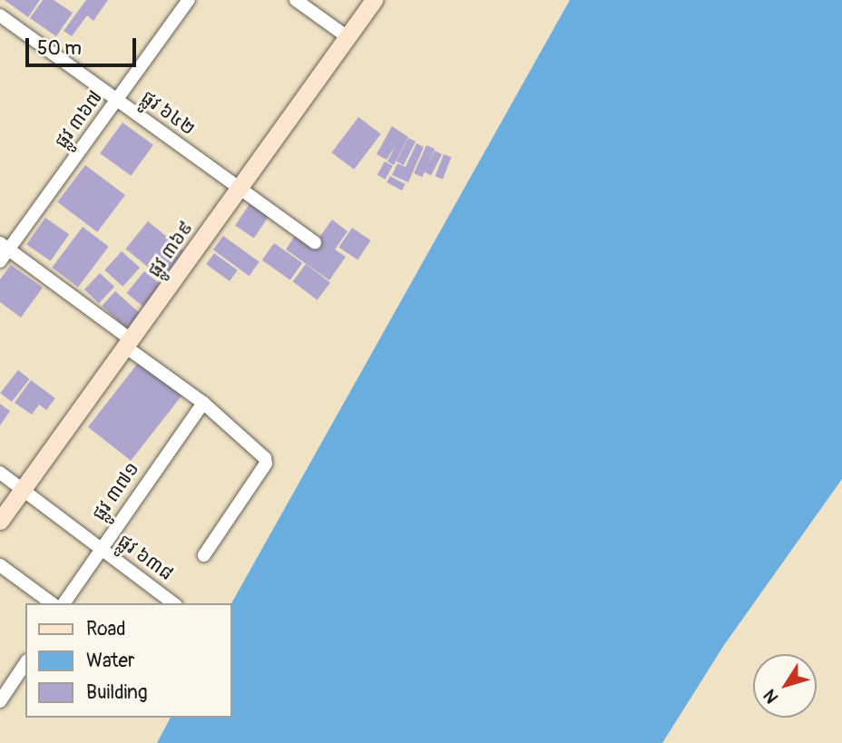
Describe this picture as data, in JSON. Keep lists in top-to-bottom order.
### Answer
{
  "streets": {
    "street": [
      "ផ្លូវ ៦៤២",
      "ផ្លូវ ៣៦៧",
      "ផ្លូវ ៣៦៩",
      "ផ្លូវ ៣៧១",
      "ផ្លូវ ៦៣៨"
    ]
  },
  "crossings": [
    ["ផ្លូវ ៦៤២", "ផ្លូវ ៣៦៧"],
    ["ផ្លូវ ៦៤២", "ផ្លូវ ៣៦៩"],
    ["ផ្លូវ ៣៦៩", "ផ្លូវ ៦៣៨"],
    ["ផ្លូវ ៣៧១", "ផ្លូវ ៦៣៨"]
  ],
  "legend": ["Road", "Water", "Building"],
  "scale_bar": "50 m",
  "north": "bottom left"
}
